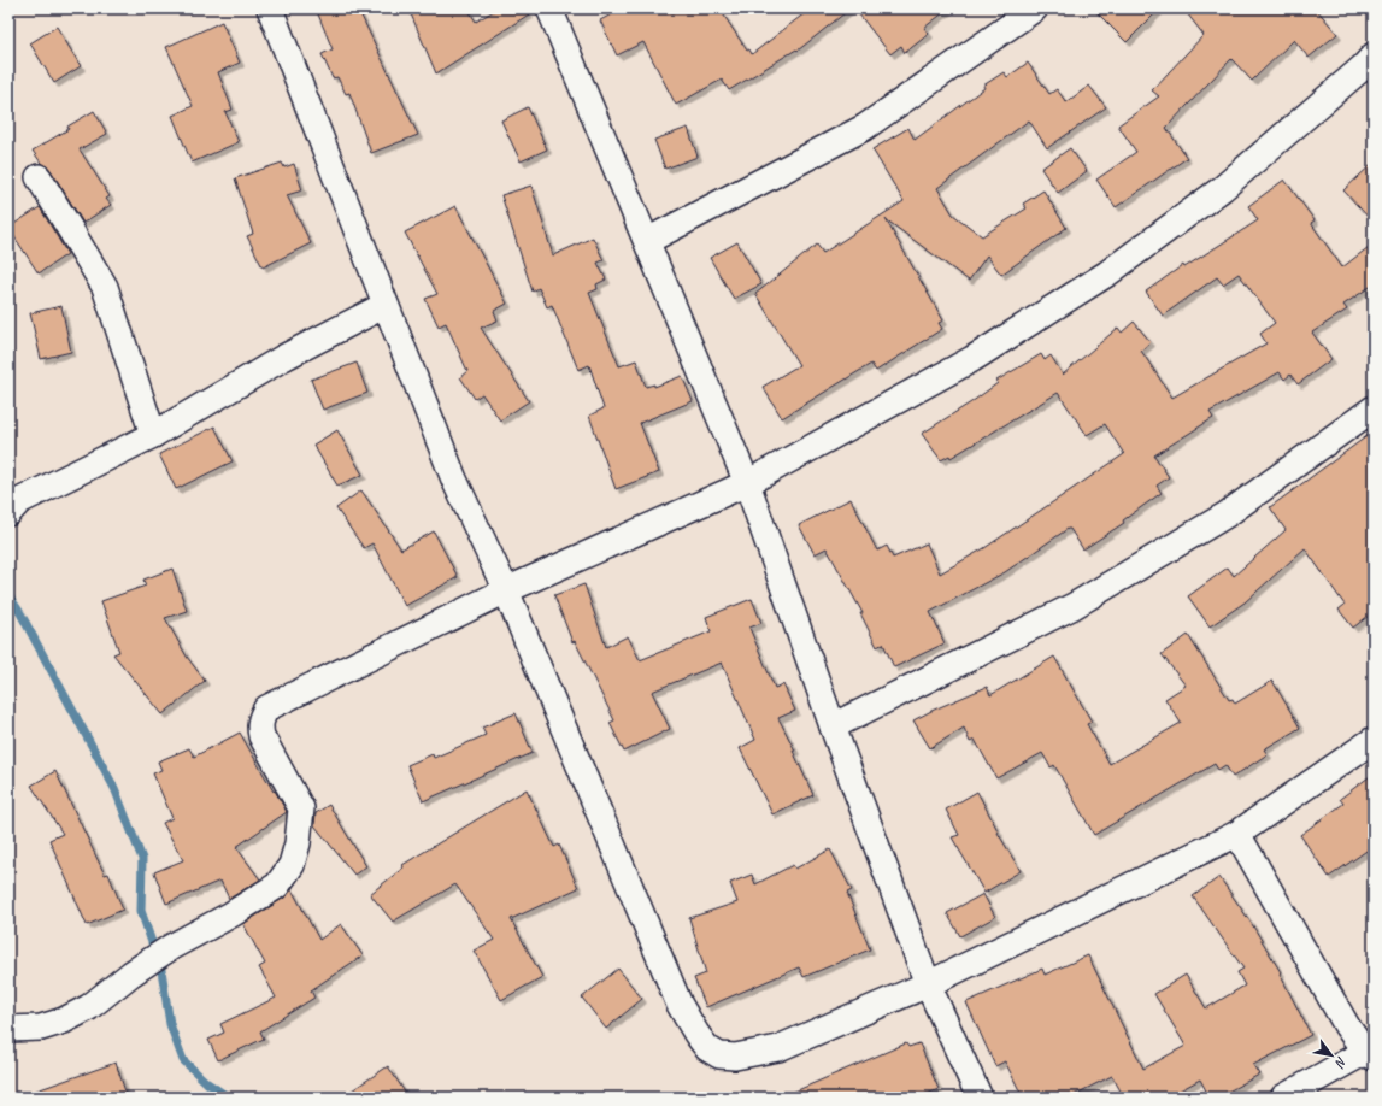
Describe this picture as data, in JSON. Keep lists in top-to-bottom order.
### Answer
{
  "north": "bottom right"
}
